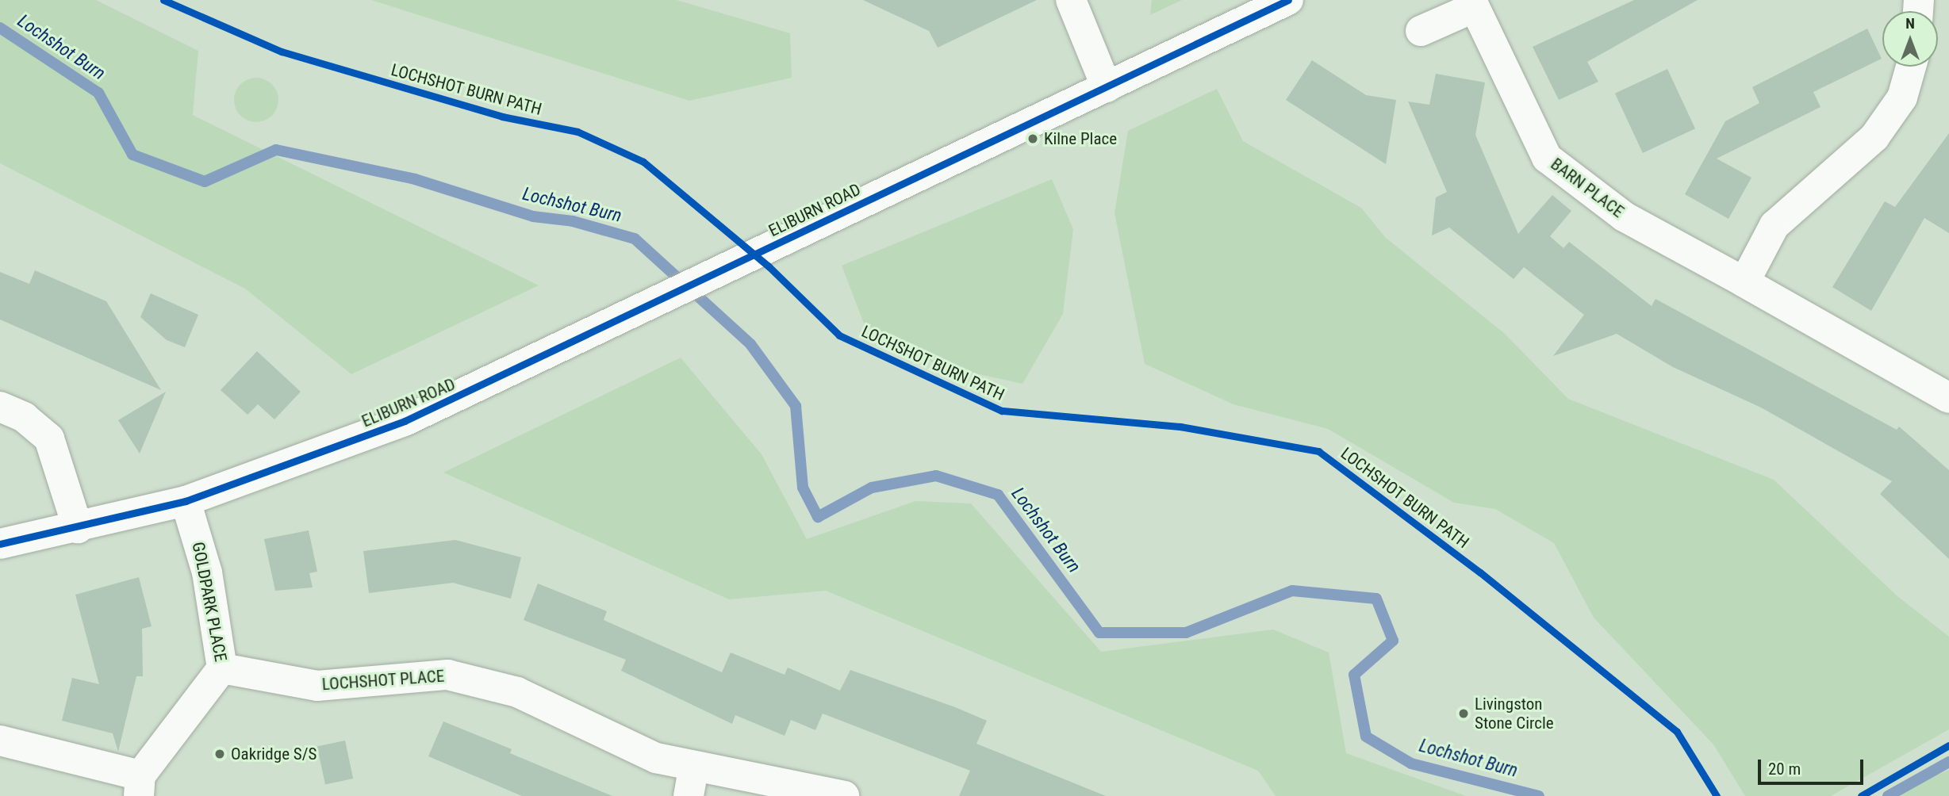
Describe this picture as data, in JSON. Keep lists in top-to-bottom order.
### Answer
{
  "streets": {
    "street": [
      "BARN PLACE",
      "ELIBURN ROAD",
      "GOLDPARK PLACE",
      "LOCHSHOT PLACE"
    ],
    "cycle path": ["LOCHSHOT BURN PATH"]
  },
  "crossings": [
    ["ELIBURN ROAD", "GOLDPARK PLACE"],
    ["GOLDPARK PLACE", "LOCHSHOT PLACE"]
  ],
  "water": ["Lochshot Burn"],
  "places": ["Kilne Place", "Livingston Stone Circle", "Oakridge S/S"],
  "scale_bar": "20 m",
  "north": "top"
}
